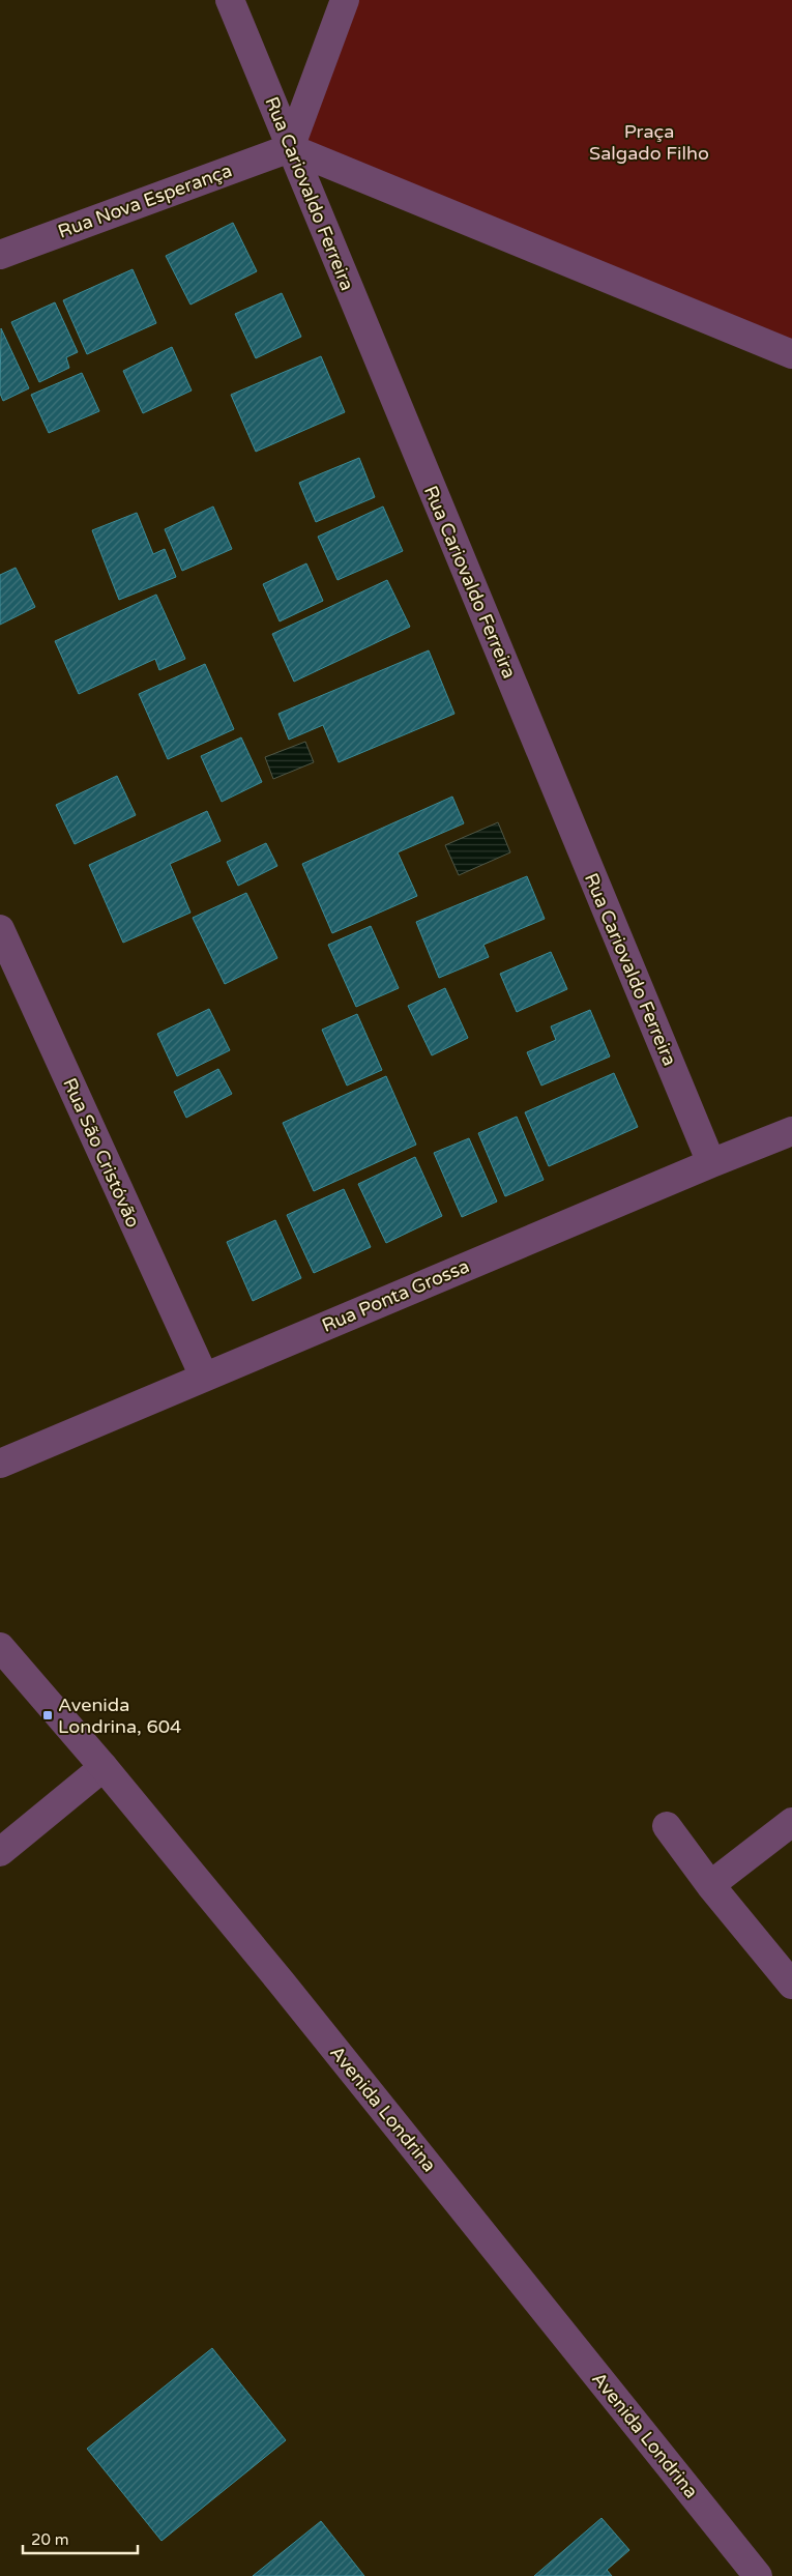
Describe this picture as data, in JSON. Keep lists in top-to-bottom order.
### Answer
{
  "streets": {
    "street": [
      "Rua Cariovaldo Ferreira",
      "Rua Nova Esperança",
      "Rua São Cristóvão",
      "Rua Ponta Grossa",
      "Avenida Londrina"
    ]
  },
  "crossings": [
    ["Rua Cariovaldo Ferreira", "Rua Nova Esperança"],
    ["Rua Cariovaldo Ferreira", "Rua Ponta Grossa"],
    ["Rua São Cristóvão", "Rua Ponta Grossa"]
  ],
  "parks": ["Praça Salgado Filho"],
  "places": {
    "transit": ["Avenida Londrina, 604"]
  },
  "scale_bar": "20 m"
}
